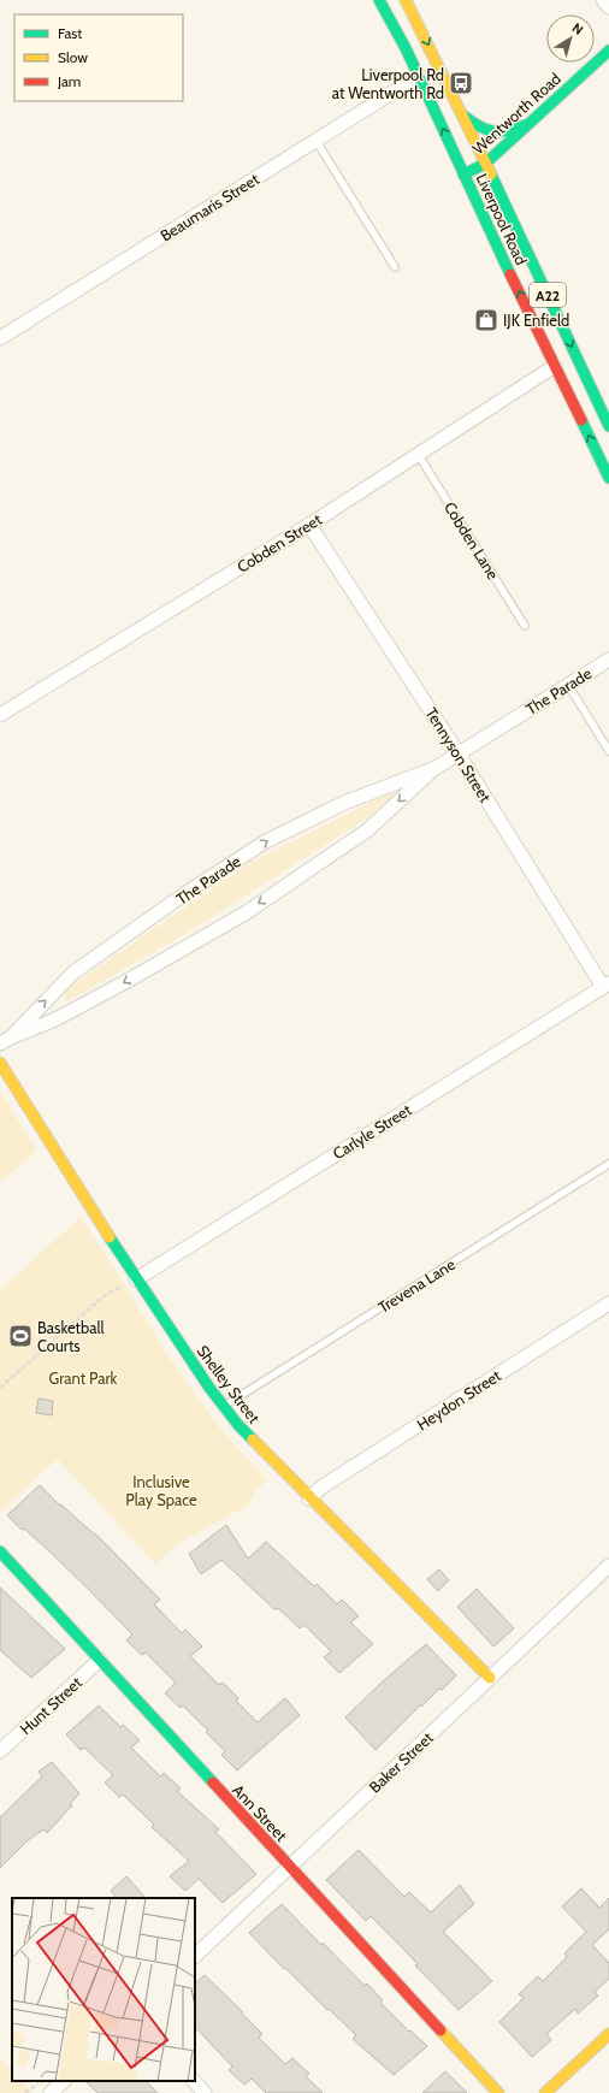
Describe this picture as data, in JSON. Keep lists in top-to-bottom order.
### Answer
{
  "streets": {
    "main road": [
      "Wentworth Road",
      "Liverpool Road",
      "A22",
      "Shelley Street",
      "Ann Street"
    ],
    "street": [
      "Beaumaris Street",
      "Cobden Street",
      "The Parade",
      "Tennyson Street",
      "Carlyle Street",
      "Heydon Street",
      "Hunt Street",
      "Baker Street"
    ],
    "lane": ["Cobden Lane", "Trevena Lane"]
  },
  "crossings": [
    ["Wentworth Road", "Liverpool Road"],
    ["Beaumaris Street", "Liverpool Road"],
    ["Liverpool Road", "Cobden Street"],
    ["Cobden Lane", "Cobden Street"],
    ["Cobden Street", "Tennyson Street"],
    ["The Parade", "Tennyson Street"],
    ["Tennyson Street", "Carlyle Street"],
    ["Carlyle Street", "Shelley Street"],
    ["Trevena Lane", "Shelley Street"],
    ["Shelley Street", "Heydon Street"],
    ["Shelley Street", "Baker Street"],
    ["Hunt Street", "Ann Street"],
    ["Baker Street", "Ann Street"]
  ],
  "parks": ["Grant Park", "Inclusive Play Space"],
  "places": {
    "bus stop": ["Liverpool Rd at Wentworth Rd"],
    "shop": ["IJK Enfield"],
    "sports": ["Basketball Courts"]
  },
  "legend": ["Fast", "Slow", "Jam"],
  "north": "top right"
}
